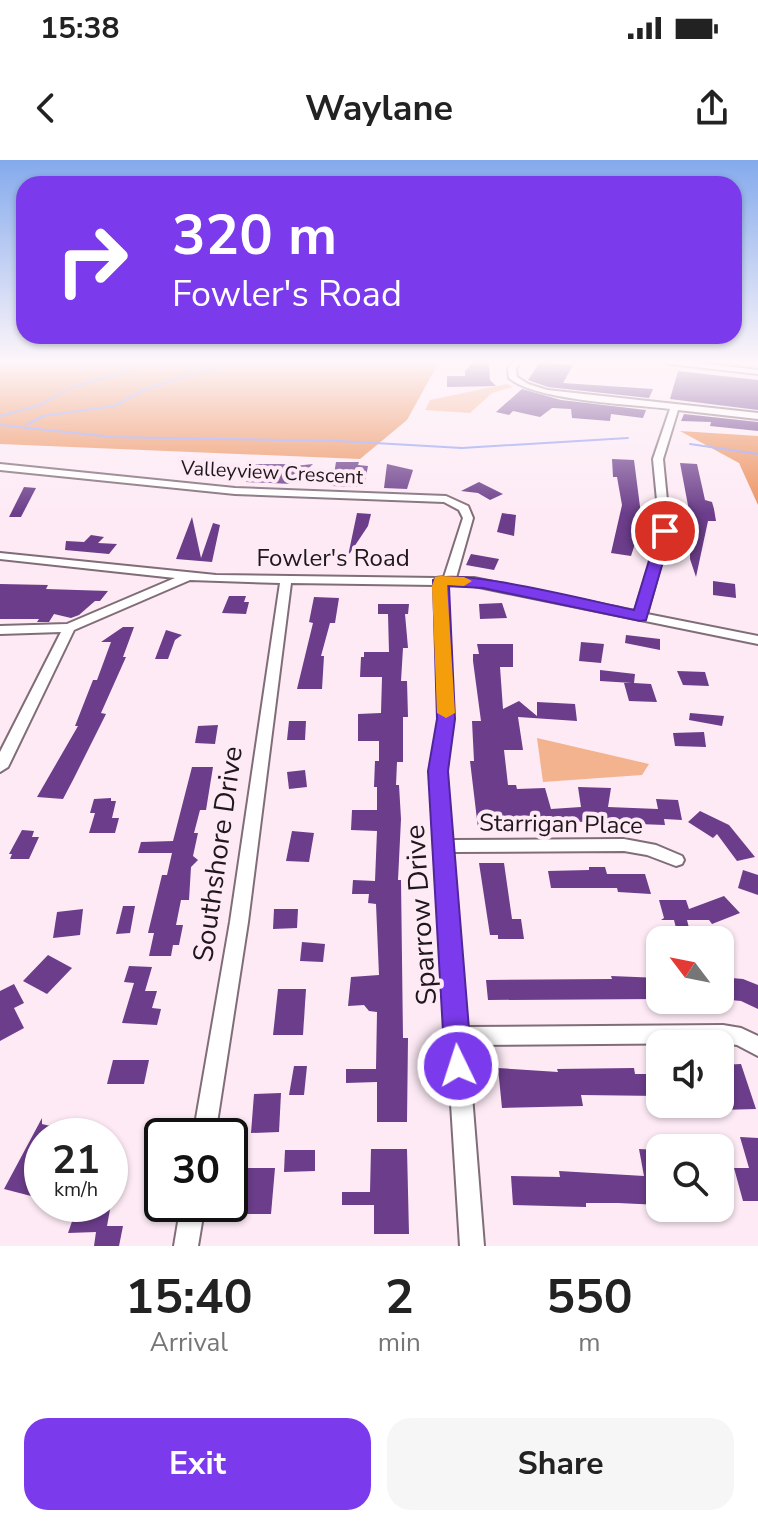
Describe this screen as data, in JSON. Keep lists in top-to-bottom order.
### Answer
{
  "streets": {
    "street": [
      "Valleyview Crescent",
      "Fowler's Road",
      "Starrigan Place",
      "Southshore Drive",
      "Sparrow Drive"
    ]
  },
  "crossings": [
    ["Valleyview Crescent", "Fowler's Road"],
    ["Valleyview Crescent", "Sparrow Drive"],
    ["Fowler's Road", "Southshore Drive"],
    ["Fowler's Road", "Sparrow Drive"],
    ["Starrigan Place", "Sparrow Drive"]
  ],
  "north": "top left",
  "page": {
    "status": "15:38",
    "header": "Waylane",
    "turn": ["320 m", "Fowler's Road"],
    "speed": "21 km/h",
    "limit": "30",
    "eta": [
      "15:40",
      "Arrival",
      "2",
      "min",
      "550",
      "m"
    ],
    "buttons": ["Exit", "Share"]
  }
}
